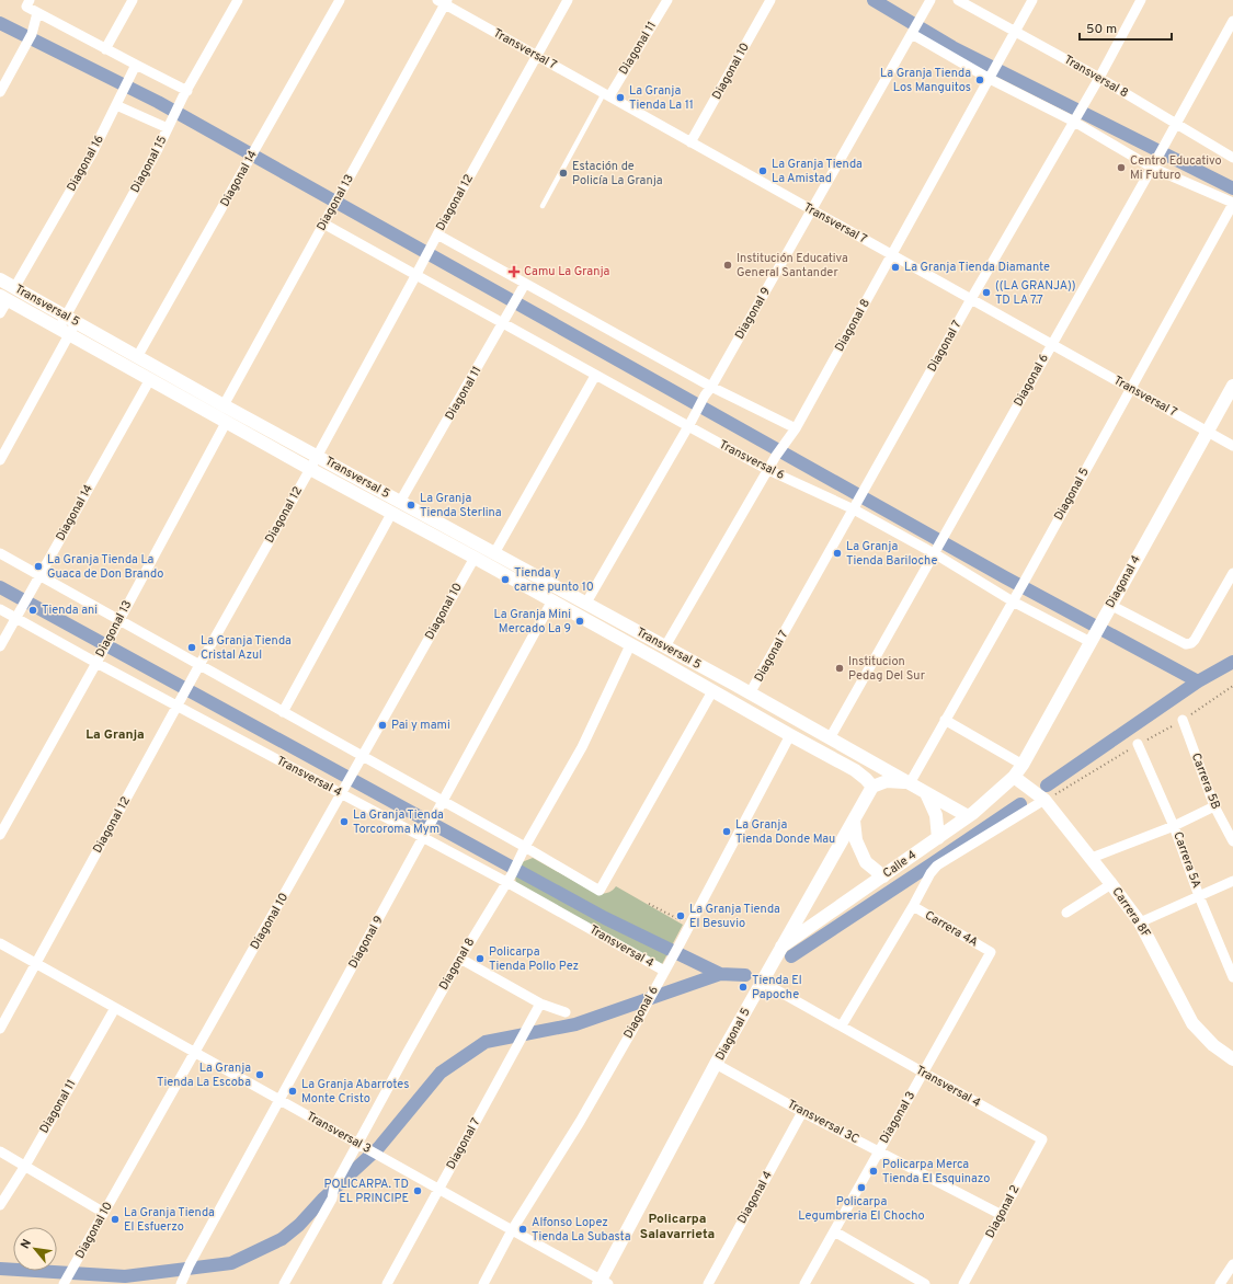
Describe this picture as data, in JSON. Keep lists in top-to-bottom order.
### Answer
{
  "streets": {
    "street": [
      "Diagonal 11",
      "Transversal 7",
      "Diagonal 10",
      "Transversal 8",
      "Diagonal 16",
      "Diagonal 15",
      "Diagonal 14",
      "Diagonal 13",
      "Diagonal 12",
      "Transversal 5",
      "Diagonal 9",
      "Diagonal 8",
      "Diagonal 7",
      "Diagonal 6",
      "Transversal 6",
      "Diagonal 5",
      "Diagonal 4",
      "Transversal 4",
      "Carrera 5B",
      "Carrera 5A",
      "Calle 4",
      "Carrera 8F",
      "Carrera 4A",
      "Diagonal 3",
      "Transversal 3C",
      "Transversal 3",
      "Diagonal 2"
    ]
  },
  "crossings": [
    ["Diagonal 11", "Transversal 7"],
    ["Diagonal 11", "Transversal 5"],
    ["Diagonal 11", "Transversal 6"],
    ["Diagonal 11", "Transversal 3"],
    ["Transversal 7", "Diagonal 10"],
    ["Transversal 7", "Diagonal 13"],
    ["Transversal 7", "Diagonal 12"],
    ["Transversal 7", "Diagonal 9"],
    ["Transversal 7", "Diagonal 8"],
    ["Transversal 7", "Diagonal 7"],
    ["Transversal 7", "Diagonal 6"],
    ["Transversal 7", "Diagonal 5"],
    ["Transversal 7", "Diagonal 4"],
    ["Diagonal 10", "Transversal 5"],
    ["Diagonal 10", "Transversal 4"],
    ["Diagonal 10", "Transversal 3"],
    ["Transversal 8", "Diagonal 8"],
    ["Transversal 8", "Diagonal 7"],
    ["Transversal 8", "Diagonal 6"],
    ["Diagonal 16", "Transversal 5"],
    ["Diagonal 15", "Transversal 5"],
    ["Diagonal 14", "Transversal 5"],
    ["Diagonal 14", "Transversal 4"],
    ["Diagonal 13", "Transversal 5"],
    ["Diagonal 13", "Transversal 6"],
    ["Diagonal 13", "Transversal 4"],
    ["Diagonal 12", "Transversal 5"],
    ["Diagonal 12", "Transversal 6"],
    ["Diagonal 12", "Transversal 4"],
    ["Diagonal 12", "Transversal 3"],
    ["Transversal 5", "Diagonal 9"],
    ["Transversal 5", "Diagonal 8"],
    ["Transversal 5", "Diagonal 7"],
    ["Transversal 5", "Diagonal 6"],
    ["Transversal 5", "Diagonal 5"],
    ["Transversal 5", "Calle 4"],
    ["Diagonal 9", "Transversal 6"],
    ["Diagonal 9", "Transversal 4"],
    ["Diagonal 9", "Transversal 3"],
    ["Diagonal 8", "Transversal 6"],
    ["Diagonal 8", "Transversal 4"],
    ["Diagonal 8", "Transversal 3"],
    ["Diagonal 7", "Transversal 6"],
    ["Diagonal 7", "Transversal 3"],
    ["Diagonal 6", "Transversal 6"],
    ["Diagonal 6", "Transversal 4"],
    ["Diagonal 6", "Transversal 3"],
    ["Transversal 6", "Diagonal 5"],
    ["Transversal 6", "Diagonal 4"],
    ["Diagonal 5", "Transversal 4"],
    ["Diagonal 5", "Calle 4"],
    ["Diagonal 5", "Transversal 3C"],
    ["Diagonal 5", "Transversal 3"],
    ["Diagonal 4", "Calle 4"],
    ["Diagonal 4", "Carrera 8F"],
    ["Diagonal 4", "Transversal 3C"],
    ["Transversal 4", "Diagonal 3"],
    ["Transversal 4", "Diagonal 2"],
    ["Calle 4", "Carrera 8F"],
    ["Calle 4", "Carrera 4A"],
    ["Carrera 4A", "Diagonal 3"],
    ["Diagonal 3", "Transversal 3C"],
    ["Transversal 3C", "Diagonal 2"]
  ],
  "districts": ["La Granja", "Policarpa Salavarrieta"],
  "places": {
    "other": [
      "La Granja Tienda Los Manguitos",
      "La Granja Tienda La 11",
      "Centro Educativo Mi Futuro",
      "La Granja Tienda La Amistad",
      "Estación de Policía La Granja",
      "Institución Educativa General Santander",
      "La Granja Tienda Diamante",
      "((LA GRANJA)) TD LA 7.7",
      "La Granja Tienda Sterlina",
      "La Granja Tienda Bariloche",
      "La Granja Tienda La Guaca de Don Brando",
      "Tienda y carne punto 10",
      "Tienda ani",
      "La Granja Mini Mercado La 9",
      "La Granja Tienda Cristal Azul",
      "Institucion Pedag Del Sur",
      "Pai y mami",
      "La Granja Tienda Torcoroma Mym",
      "La Granja Tienda Donde Mau",
      "La Granja Tienda El Besuvio",
      "Policarpa Tienda Pollo Pez",
      "Tienda El Papoche",
      "La Granja Tienda La Escoba",
      "La Granja Abarrotes Monte Cristo",
      "Policarpa Merca Tienda El Esquinazo",
      "Policarpa Legumbreria El Chocho",
      "POLICARPA. TD EL PRINCIPE",
      "La Granja Tienda El Esfuerzo",
      "Alfonso Lopez Tienda La Subasta"
    ],
    "health": ["Camu La Granja"]
  },
  "scale_bar": "50 m",
  "north": "top left"
}
